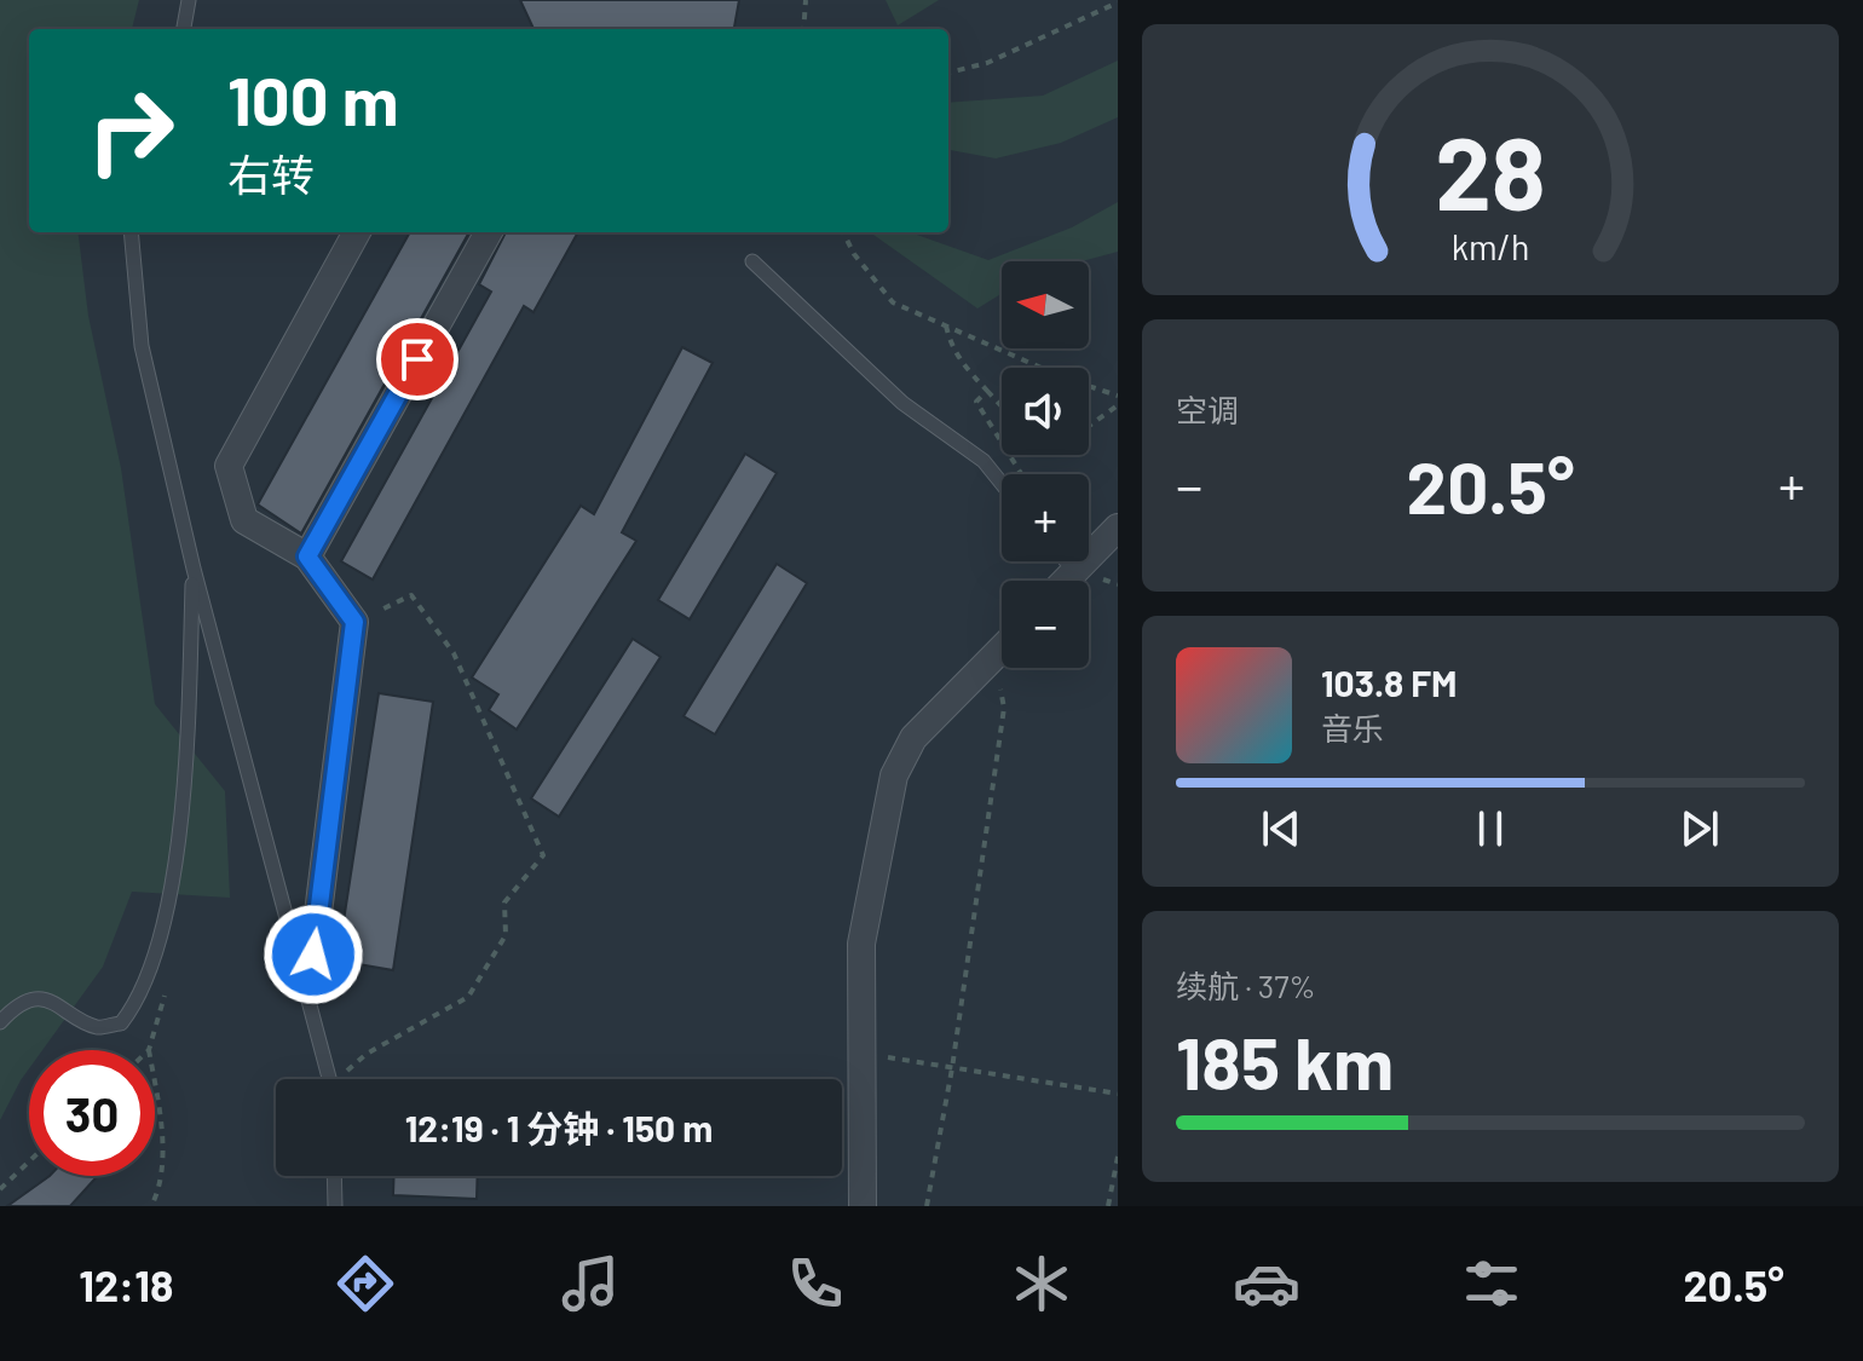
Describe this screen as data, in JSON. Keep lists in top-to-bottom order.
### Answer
{
  "north": "left",
  "page": {
    "turn": ["100 m", "右转"],
    "map_buttons": ["+", "−"],
    "tile": [
      "空调",
      ["续航 · 37%", "185 km"]
    ],
    "heat": ["−", "20.5°", "+"],
    "song": ["103.8 FM", "音乐"],
    "limit": "30",
    "trip": "12:19 · 1 分钟 · 150 m",
    "tabs": ["12:18", "20.5°"],
    "gauge": ["28", "km/h"]
  }
}
